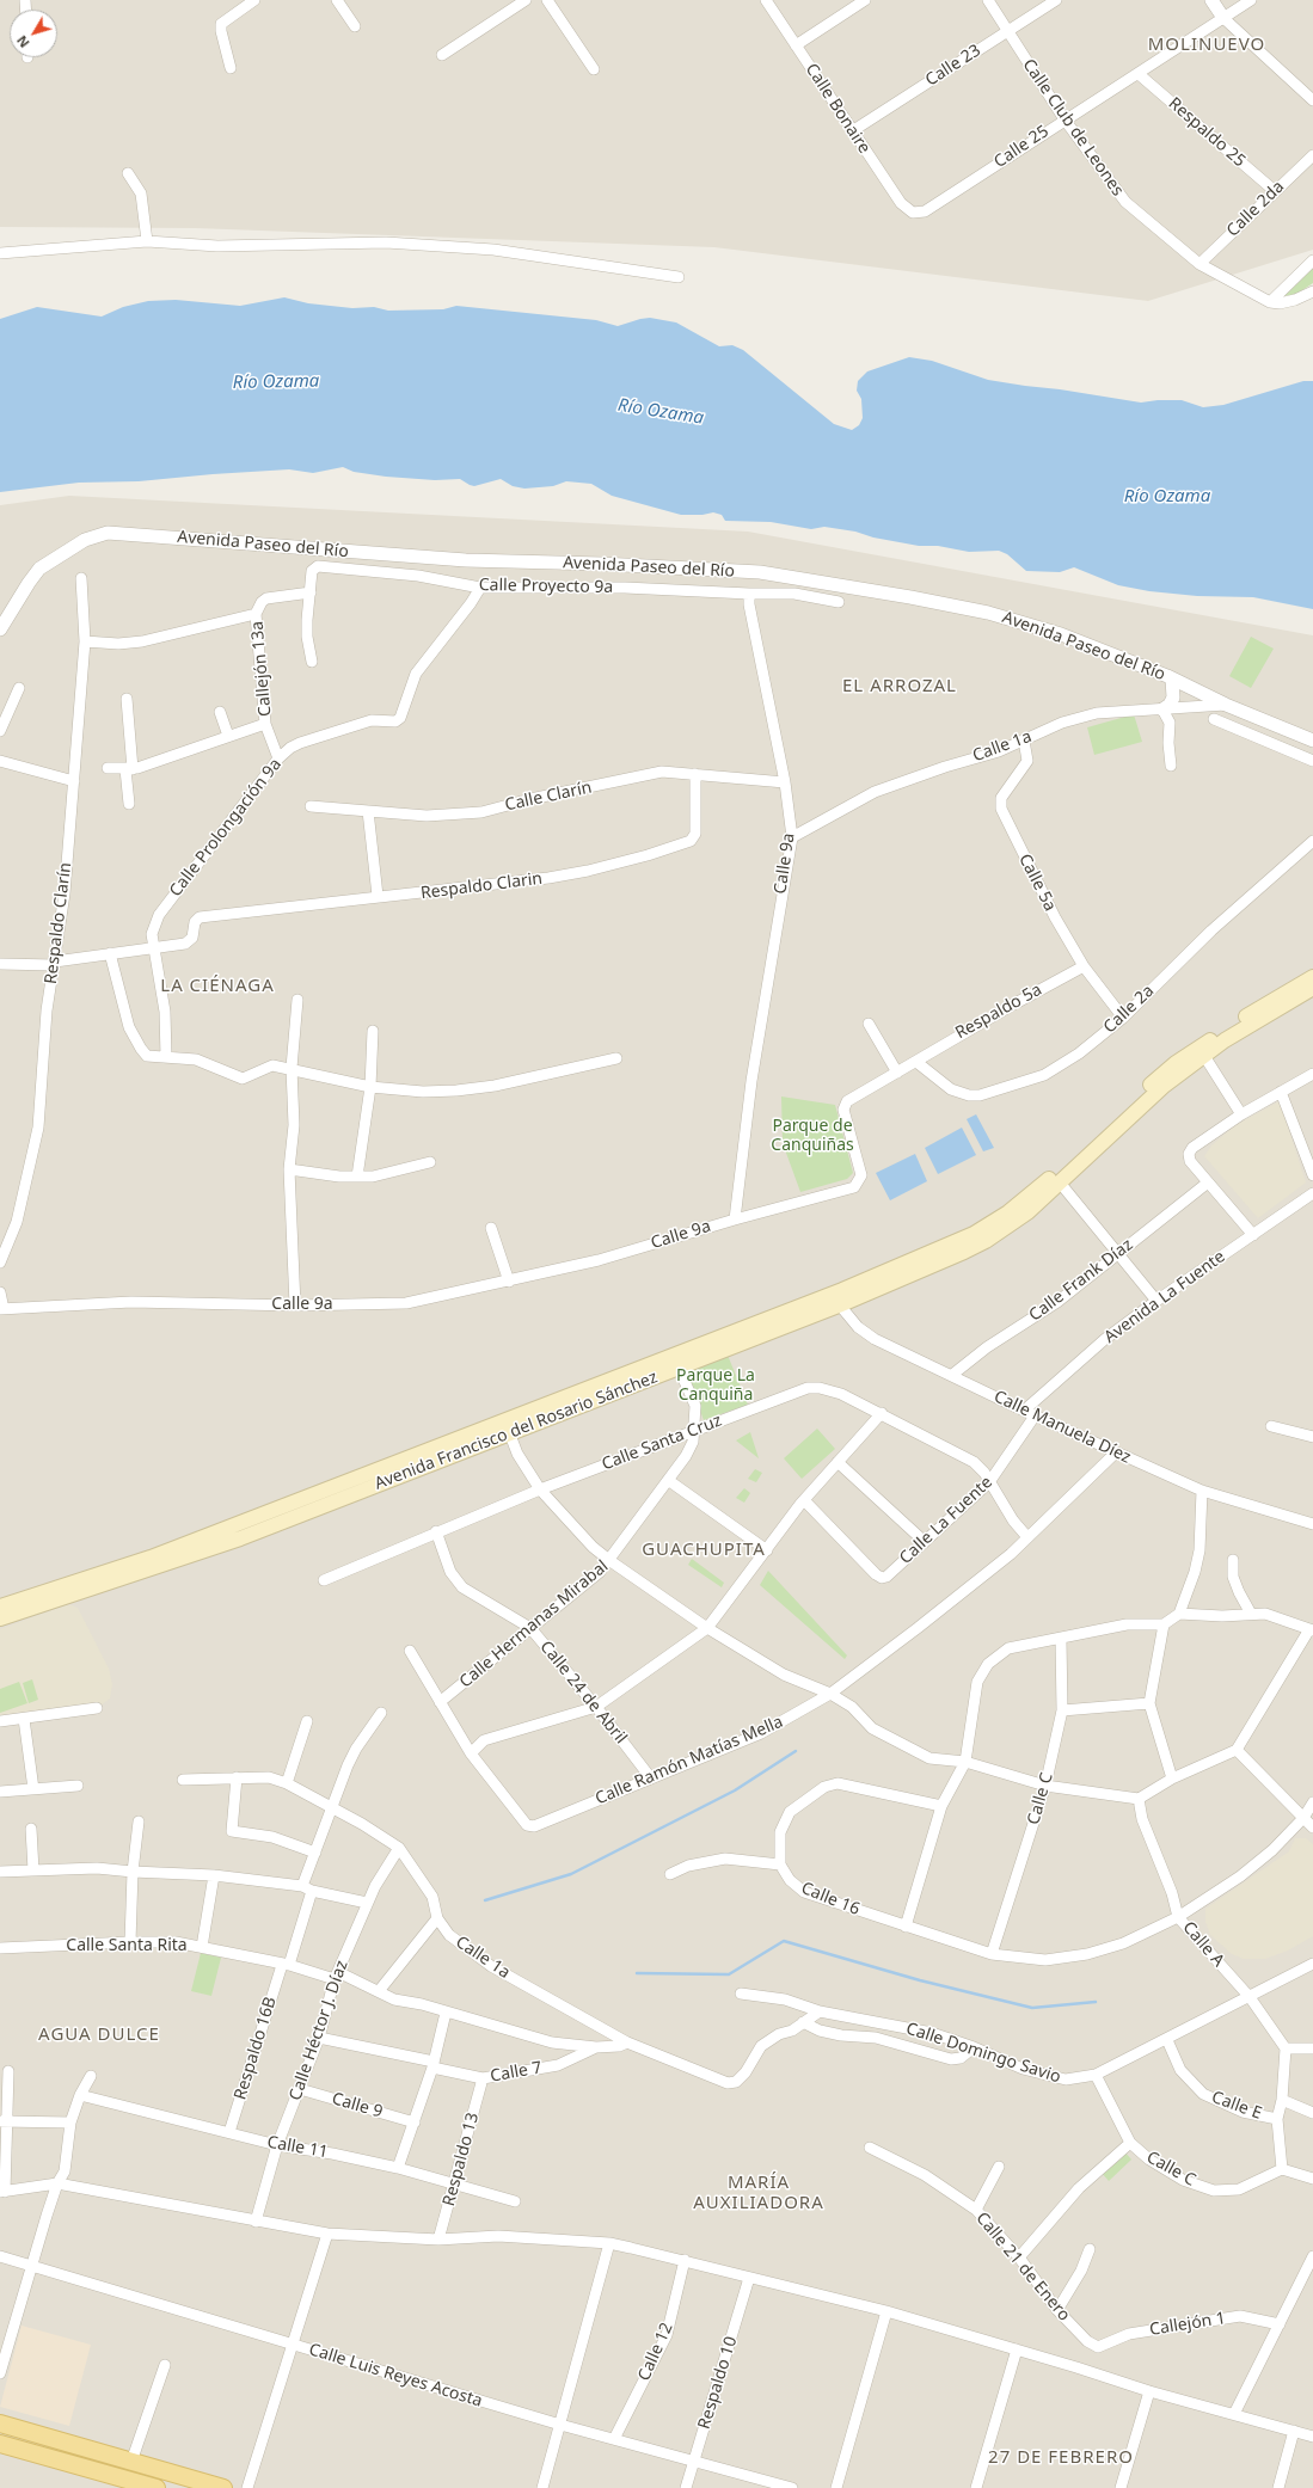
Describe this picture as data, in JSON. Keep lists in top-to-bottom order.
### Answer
{
  "streets": {
    "main road": ["Avenida Francisco del Rosario Sánchez"],
    "street": [
      "Calle 23",
      "Calle Bonaire",
      "Calle Club de Leones",
      "Respaldo 25",
      "Calle 25",
      "Calle 2da",
      "Avenida Paseo del Río",
      "Calle Proyecto 9a",
      "Callejón 13a",
      "Calle 1a",
      "Calle Clarín",
      "Calle Prolongación 9a",
      "Calle 9a",
      "Calle 5a",
      "Respaldo Clarin",
      "Respaldo Clarín",
      "Calle 2a",
      "Respaldo 5a",
      "Calle Frank Díaz",
      "Avenida La Fuente",
      "Calle Manuela Díez",
      "Calle Santa Cruz",
      "Calle La Fuente",
      "Calle Hermanas Mirabal",
      "Calle 24 de Abril",
      "Calle Ramón Matías Mella",
      "Calle C",
      "Calle 16",
      "Calle A",
      "Calle Santa Rita",
      "Calle Héctor J. Díaz",
      "Respaldo 16B",
      "Calle Domingo Savio",
      "Calle 7",
      "Calle 9",
      "Calle E",
      "Calle 11",
      "Respaldo 13",
      "Calle 21 de Enero",
      "Callejón 1",
      "Calle 12",
      "Calle Luis Reyes Acosta",
      "Respaldo 10"
    ]
  },
  "crossings": [
    ["Calle 23", "Calle Bonaire"],
    ["Calle 23", "Calle Club de Leones"],
    ["Calle Bonaire", "Calle 25"],
    ["Calle Club de Leones", "Calle 25"],
    ["Calle Club de Leones", "Calle 2da"],
    ["Respaldo 25", "Calle 25"],
    ["Respaldo 25", "Calle 2da"],
    ["Avenida Paseo del Río", "Calle 1a"],
    ["Calle Proyecto 9a", "Callejón 13a"],
    ["Calle Proyecto 9a", "Calle Prolongación 9a"],
    ["Calle Proyecto 9a", "Calle 9a"],
    ["Callejón 13a", "Calle Prolongación 9a"],
    ["Calle 1a", "Calle 9a"],
    ["Calle 1a", "Calle 5a"],
    ["Calle 1a", "Calle Héctor J. Díaz"],
    ["Calle 1a", "Respaldo 16B"],
    ["Calle Clarín", "Calle 9a"],
    ["Calle Clarín", "Respaldo Clarin"],
    ["Calle Prolongación 9a", "Respaldo Clarin"],
    ["Calle 9a", "Respaldo 5a"],
    ["Calle 5a", "Calle 2a"],
    ["Calle 5a", "Respaldo 5a"],
    ["Calle 2a", "Respaldo 5a"],
    ["Calle Frank Díaz", "Calle Manuela Díez"],
    ["Avenida La Fuente", "Calle Manuela Díez"],
    ["Calle Manuela Díez", "Avenida Francisco del Rosario Sánchez"],
    ["Calle Manuela Díez", "Calle La Fuente"],
    ["Calle Manuela Díez", "Calle Ramón Matías Mella"],
    ["Avenida Francisco del Rosario Sánchez", "Calle Hermanas Mirabal"],
    ["Calle Santa Cruz", "Calle La Fuente"],
    ["Calle Santa Cruz", "Calle Hermanas Mirabal"],
    ["Calle Santa Cruz", "Calle 24 de Abril"],
    ["Calle Santa Cruz", "Calle Ramón Matías Mella"],
    ["Calle Hermanas Mirabal", "Calle 24 de Abril"],
    ["Calle Hermanas Mirabal", "Calle Ramón Matías Mella"],
    ["Calle 24 de Abril", "Calle Ramón Matías Mella"],
    ["Calle C", "Calle 16"],
    ["Calle C", "Calle Domingo Savio"],
    ["Calle 16", "Calle A"],
    ["Calle A", "Calle Domingo Savio"],
    ["Calle Santa Rita", "Calle Héctor J. Díaz"],
    ["Calle Santa Rita", "Respaldo 16B"],
    ["Calle Santa Rita", "Calle 7"],
    ["Calle Héctor J. Díaz", "Calle 7"],
    ["Calle Héctor J. Díaz", "Calle 9"],
    ["Calle Héctor J. Díaz", "Calle 11"],
    ["Respaldo 16B", "Calle 11"],
    ["Calle Domingo Savio", "Calle E"],
    ["Calle 7", "Respaldo 13"],
    ["Calle 11", "Respaldo 13"],
    ["Calle 21 de Enero", "Callejón 1"],
    ["Calle 12", "Calle Luis Reyes Acosta"],
    ["Calle Luis Reyes Acosta", "Respaldo 10"]
  ],
  "districts": [
    "MOLINUEVO",
    "EL ARROZAL",
    "LA CIÉNAGA",
    "GUACHUPITA",
    "AGUA DULCE",
    "MARÍA AUXILIADORA",
    "27 DE FEBRERO"
  ],
  "water": ["Río Ozama"],
  "parks": ["Parque de Canquiñas", "Parque La Canquiña"],
  "north": "bottom left"
}
